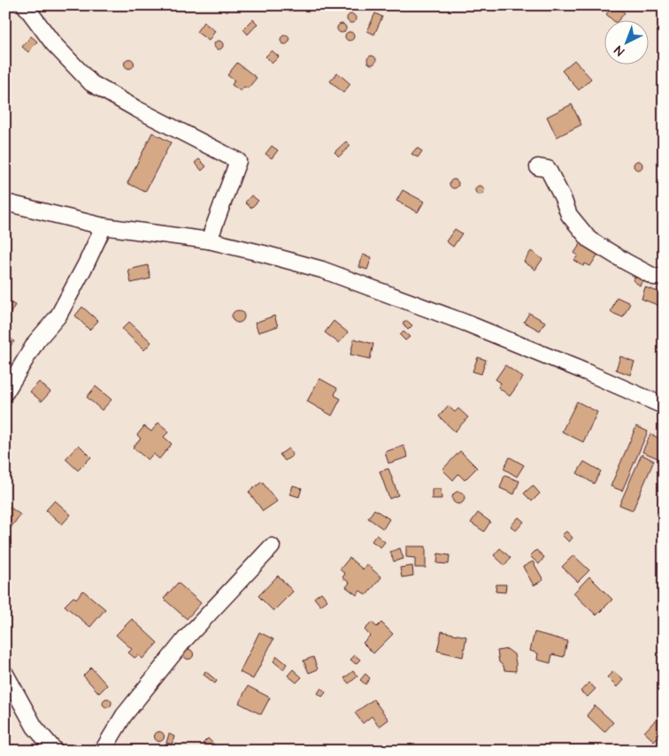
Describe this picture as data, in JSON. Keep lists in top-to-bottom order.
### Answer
{
  "north": "bottom left"
}
